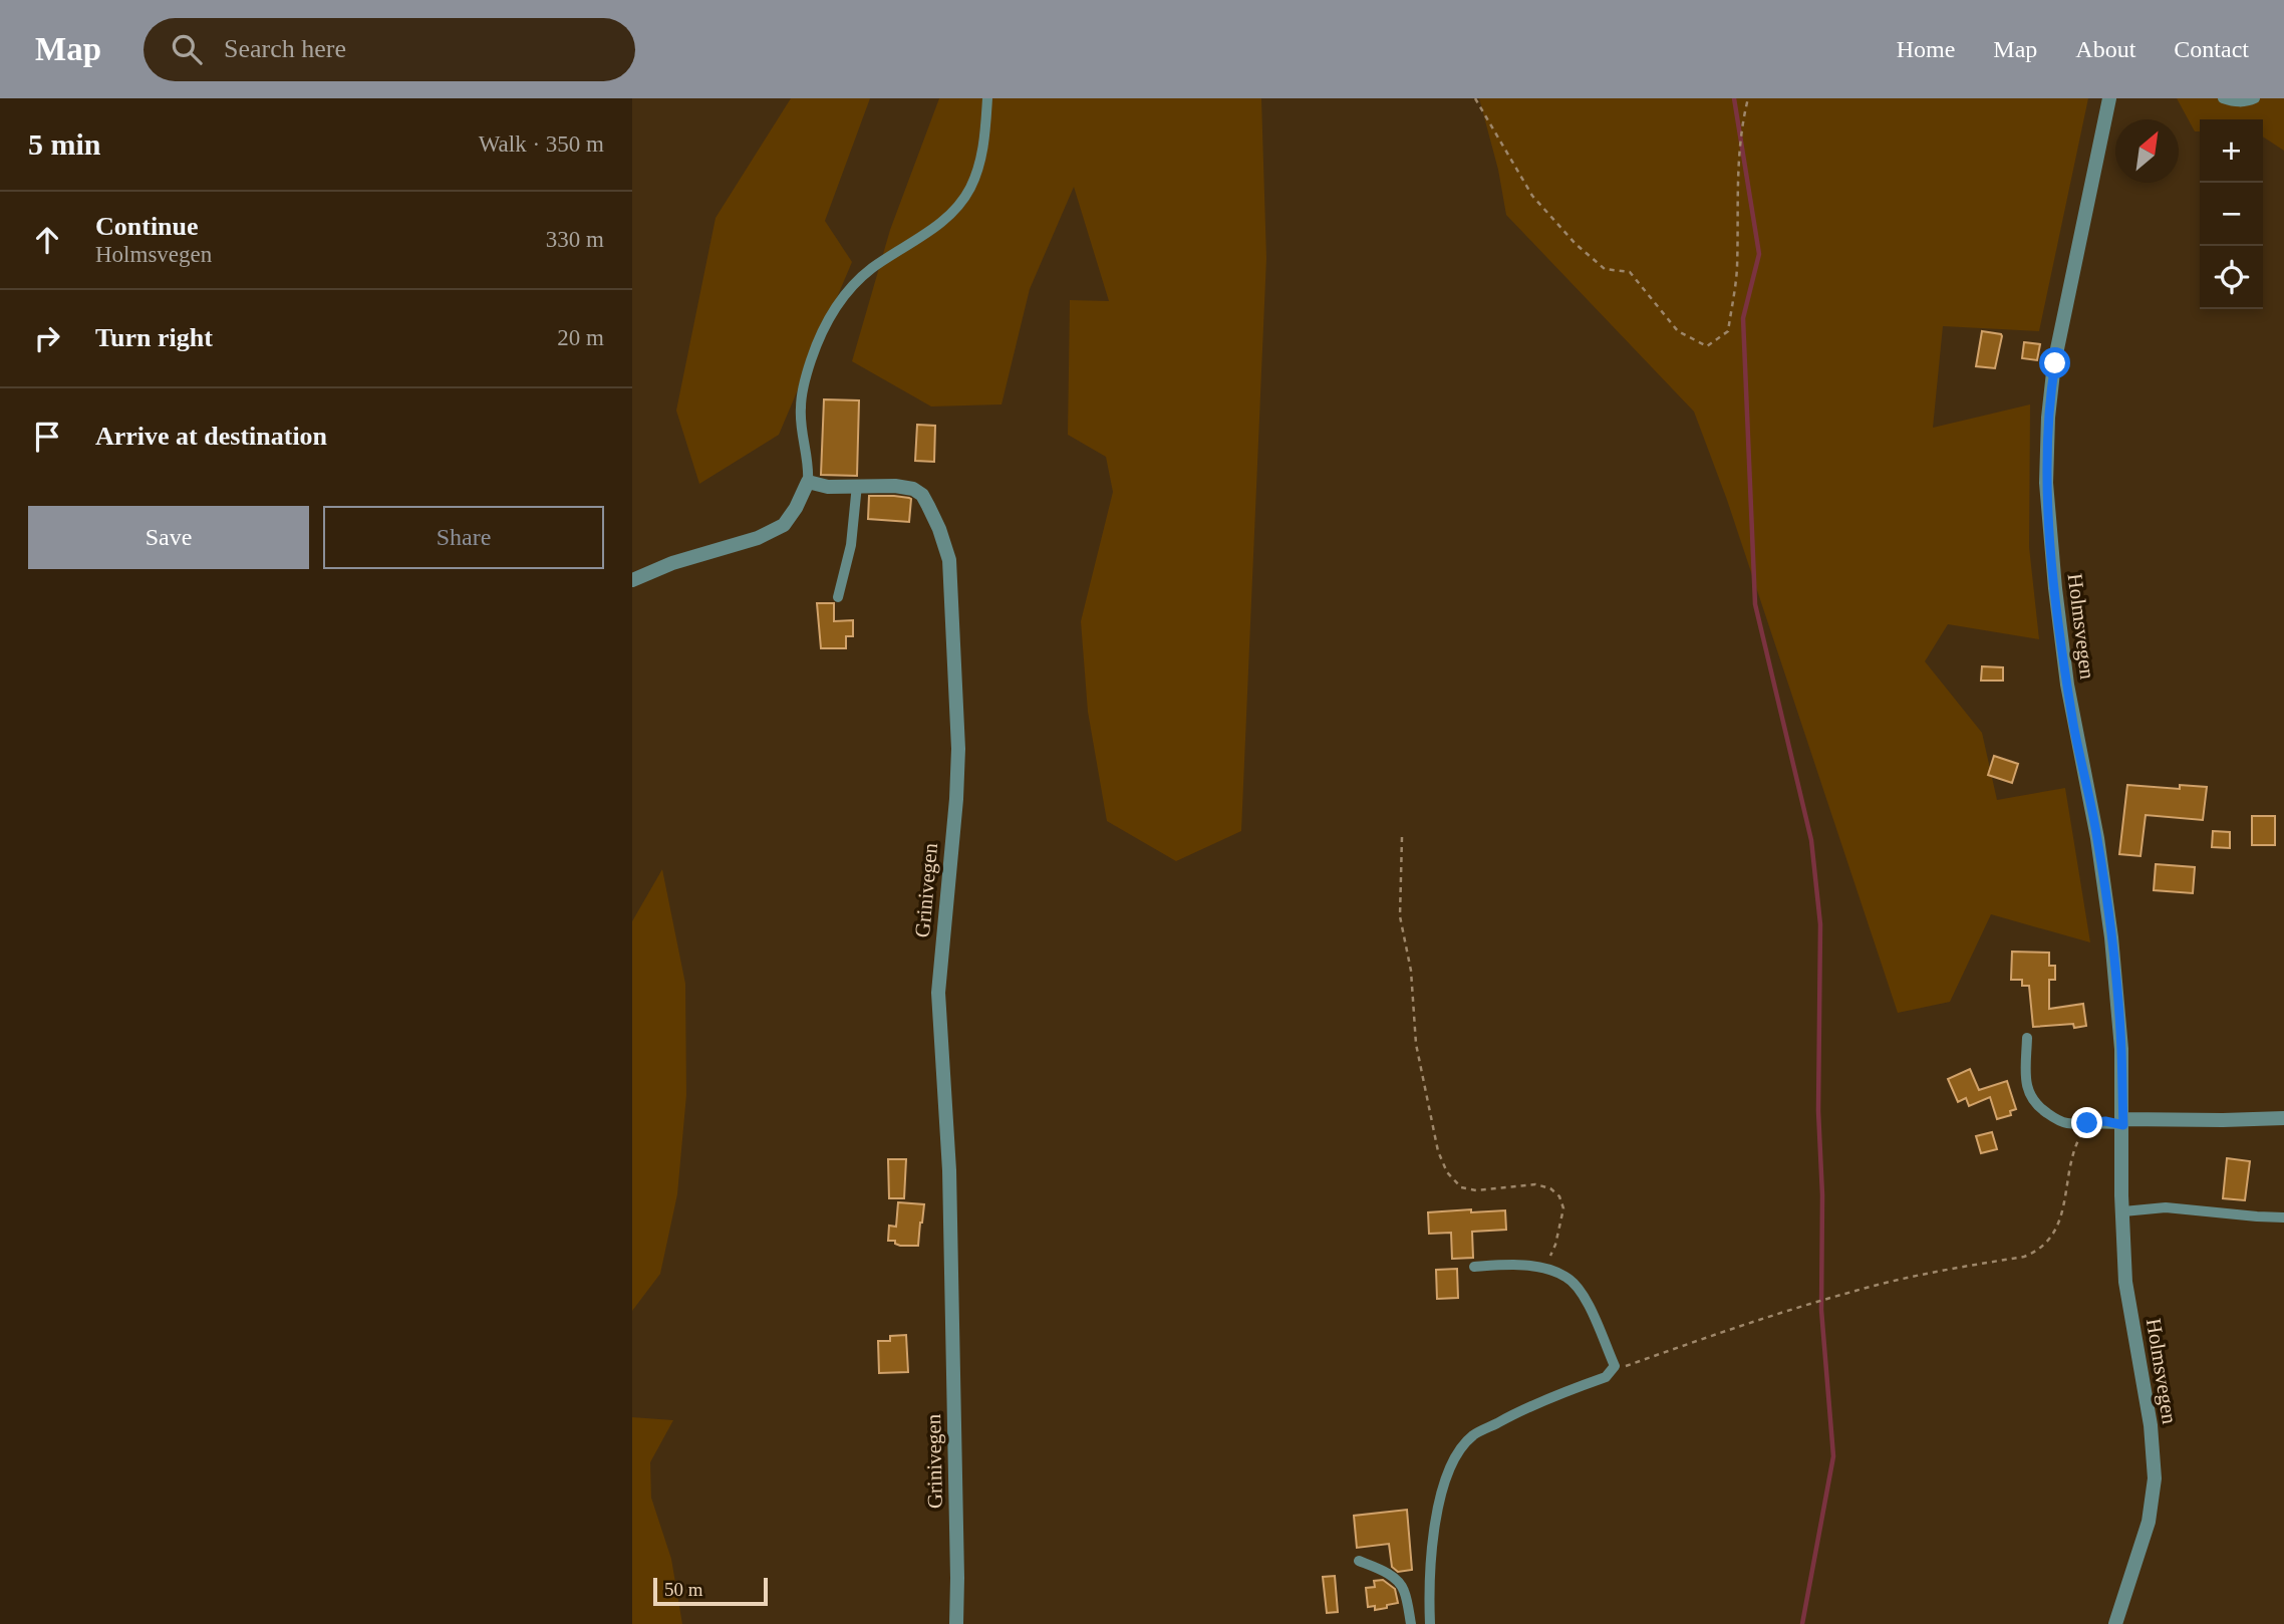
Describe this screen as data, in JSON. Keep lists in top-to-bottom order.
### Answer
{
  "streets": {
    "street": ["Holmsvegen", "Grinivegen"]
  },
  "scale_bar": "50 m",
  "north": "top right",
  "page": {
    "header": "Map",
    "search": "Search here",
    "nav": [
      "Home",
      "Map",
      "About",
      "Contact"
    ],
    "heading": ["5 min", "Walk · 350 m"],
    "map_buttons": ["+", "−"],
    "list": [
      ["Continue", "Holmsvegen", "330 m"],
      ["Turn right", "20 m"],
      "Arrive at destination"
    ],
    "buttons": ["Save", "Share"],
    "scale": "50 m"
  }
}
